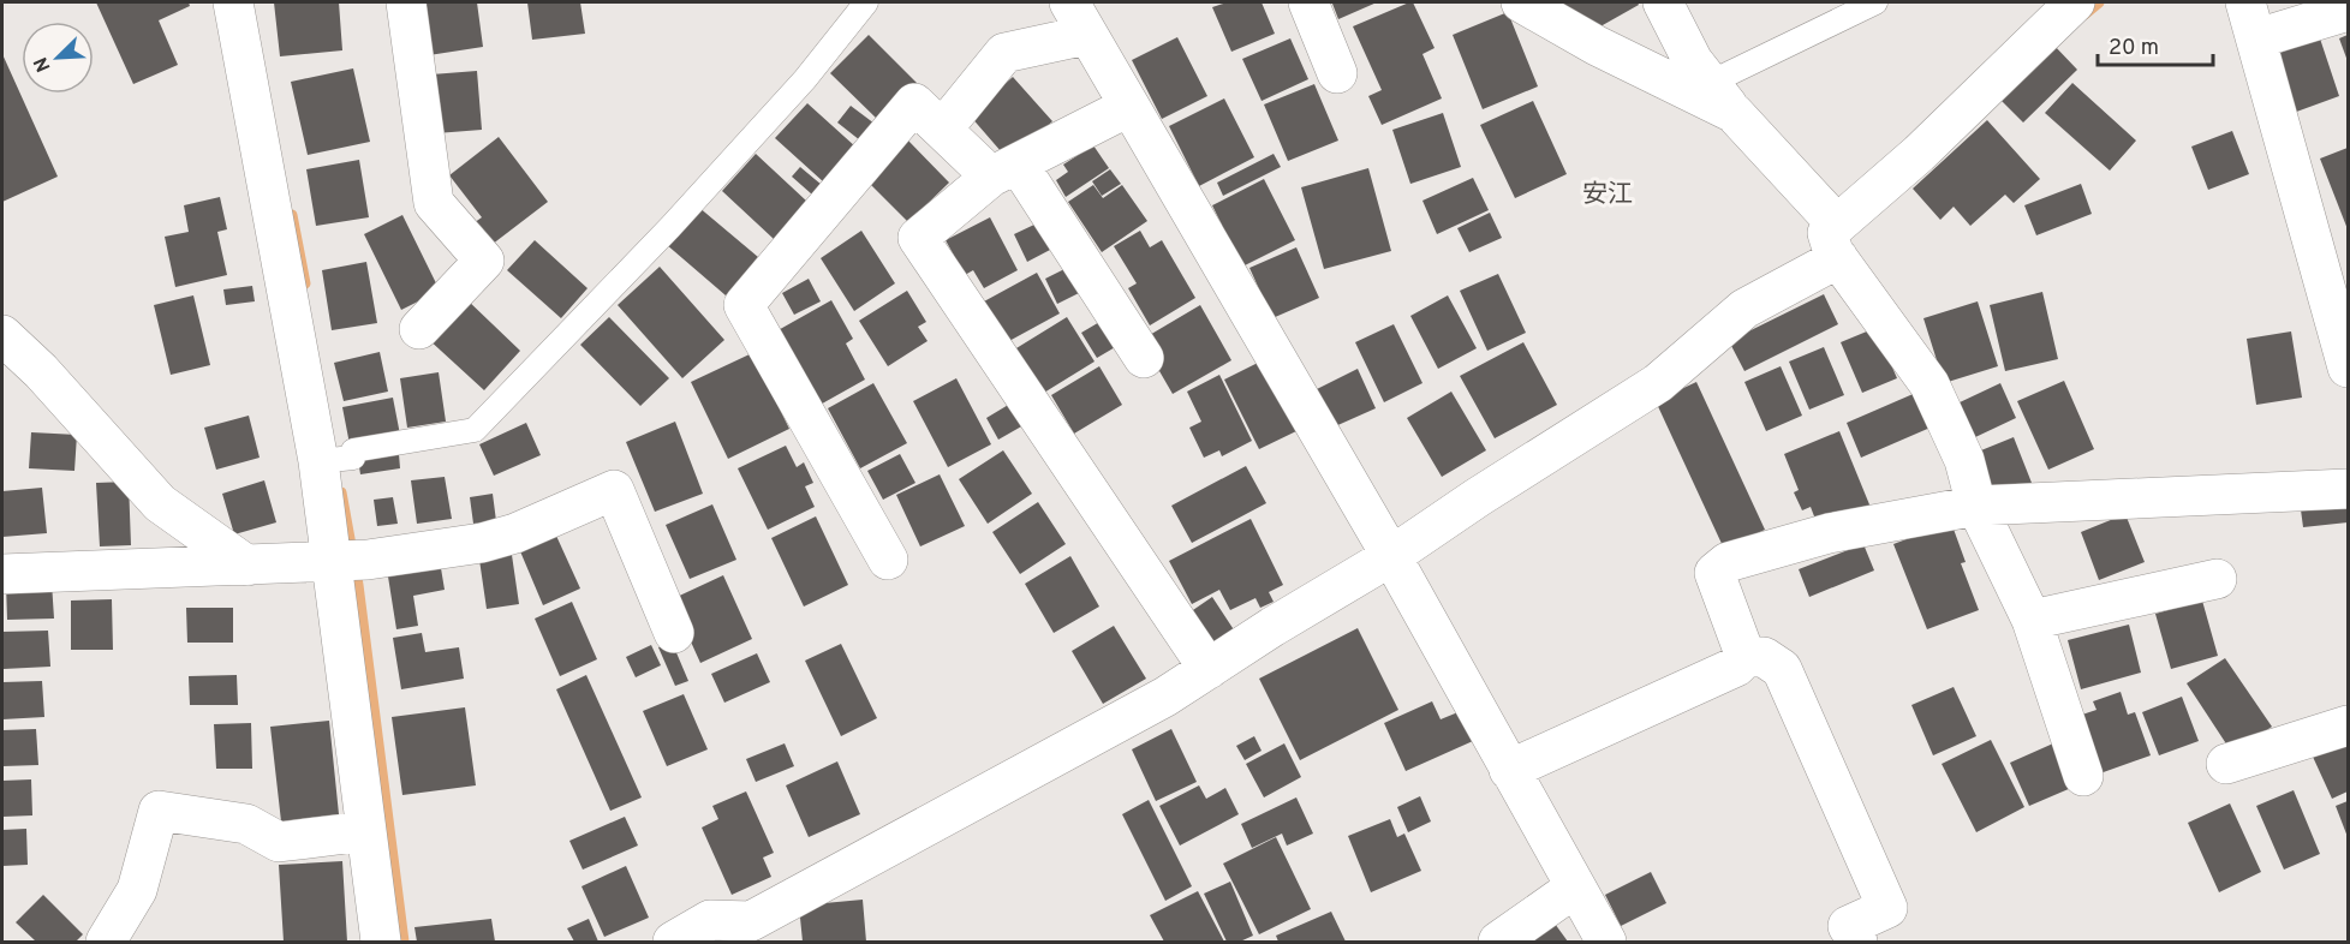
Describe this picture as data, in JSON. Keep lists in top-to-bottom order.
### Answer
{
  "districts": ["安江"],
  "scale_bar": "20 m",
  "north": "bottom left"
}
